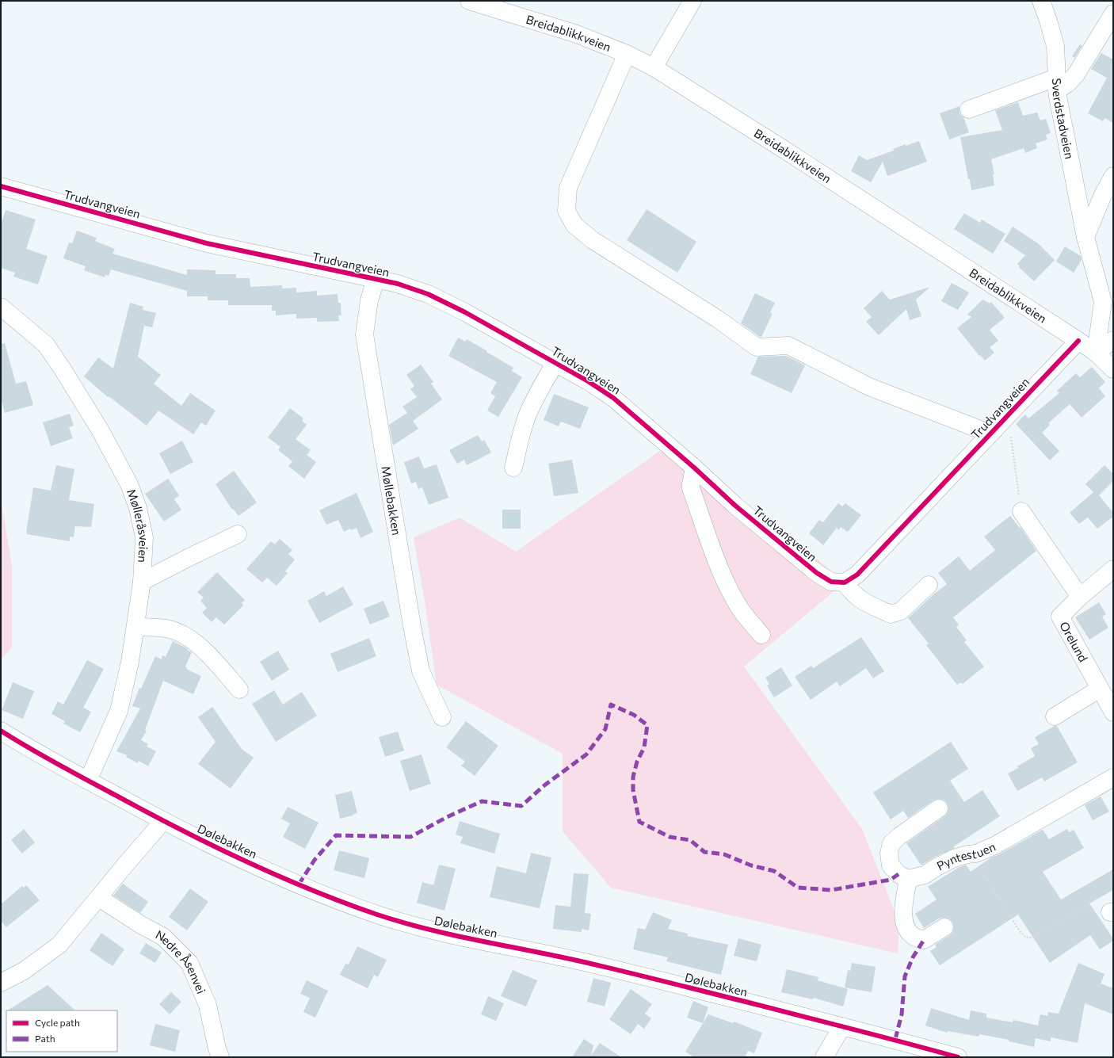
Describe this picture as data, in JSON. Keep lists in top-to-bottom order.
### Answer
{
  "streets": {
    "street": [
      "Breidablikkveien",
      "Sverdstadveien",
      "Trudvangveien",
      "Møllebakken",
      "Mølleråsveien",
      "Orelund",
      "Dølebakken",
      "Pyntestuen",
      "Nedre Åsenvei"
    ]
  },
  "crossings": [
    ["Breidablikkveien", "Sverdstadveien"],
    ["Breidablikkveien", "Trudvangveien"],
    ["Trudvangveien", "Møllebakken"],
    ["Mølleråsveien", "Dølebakken"]
  ],
  "legend": ["Cycle path", "Path"]
}
